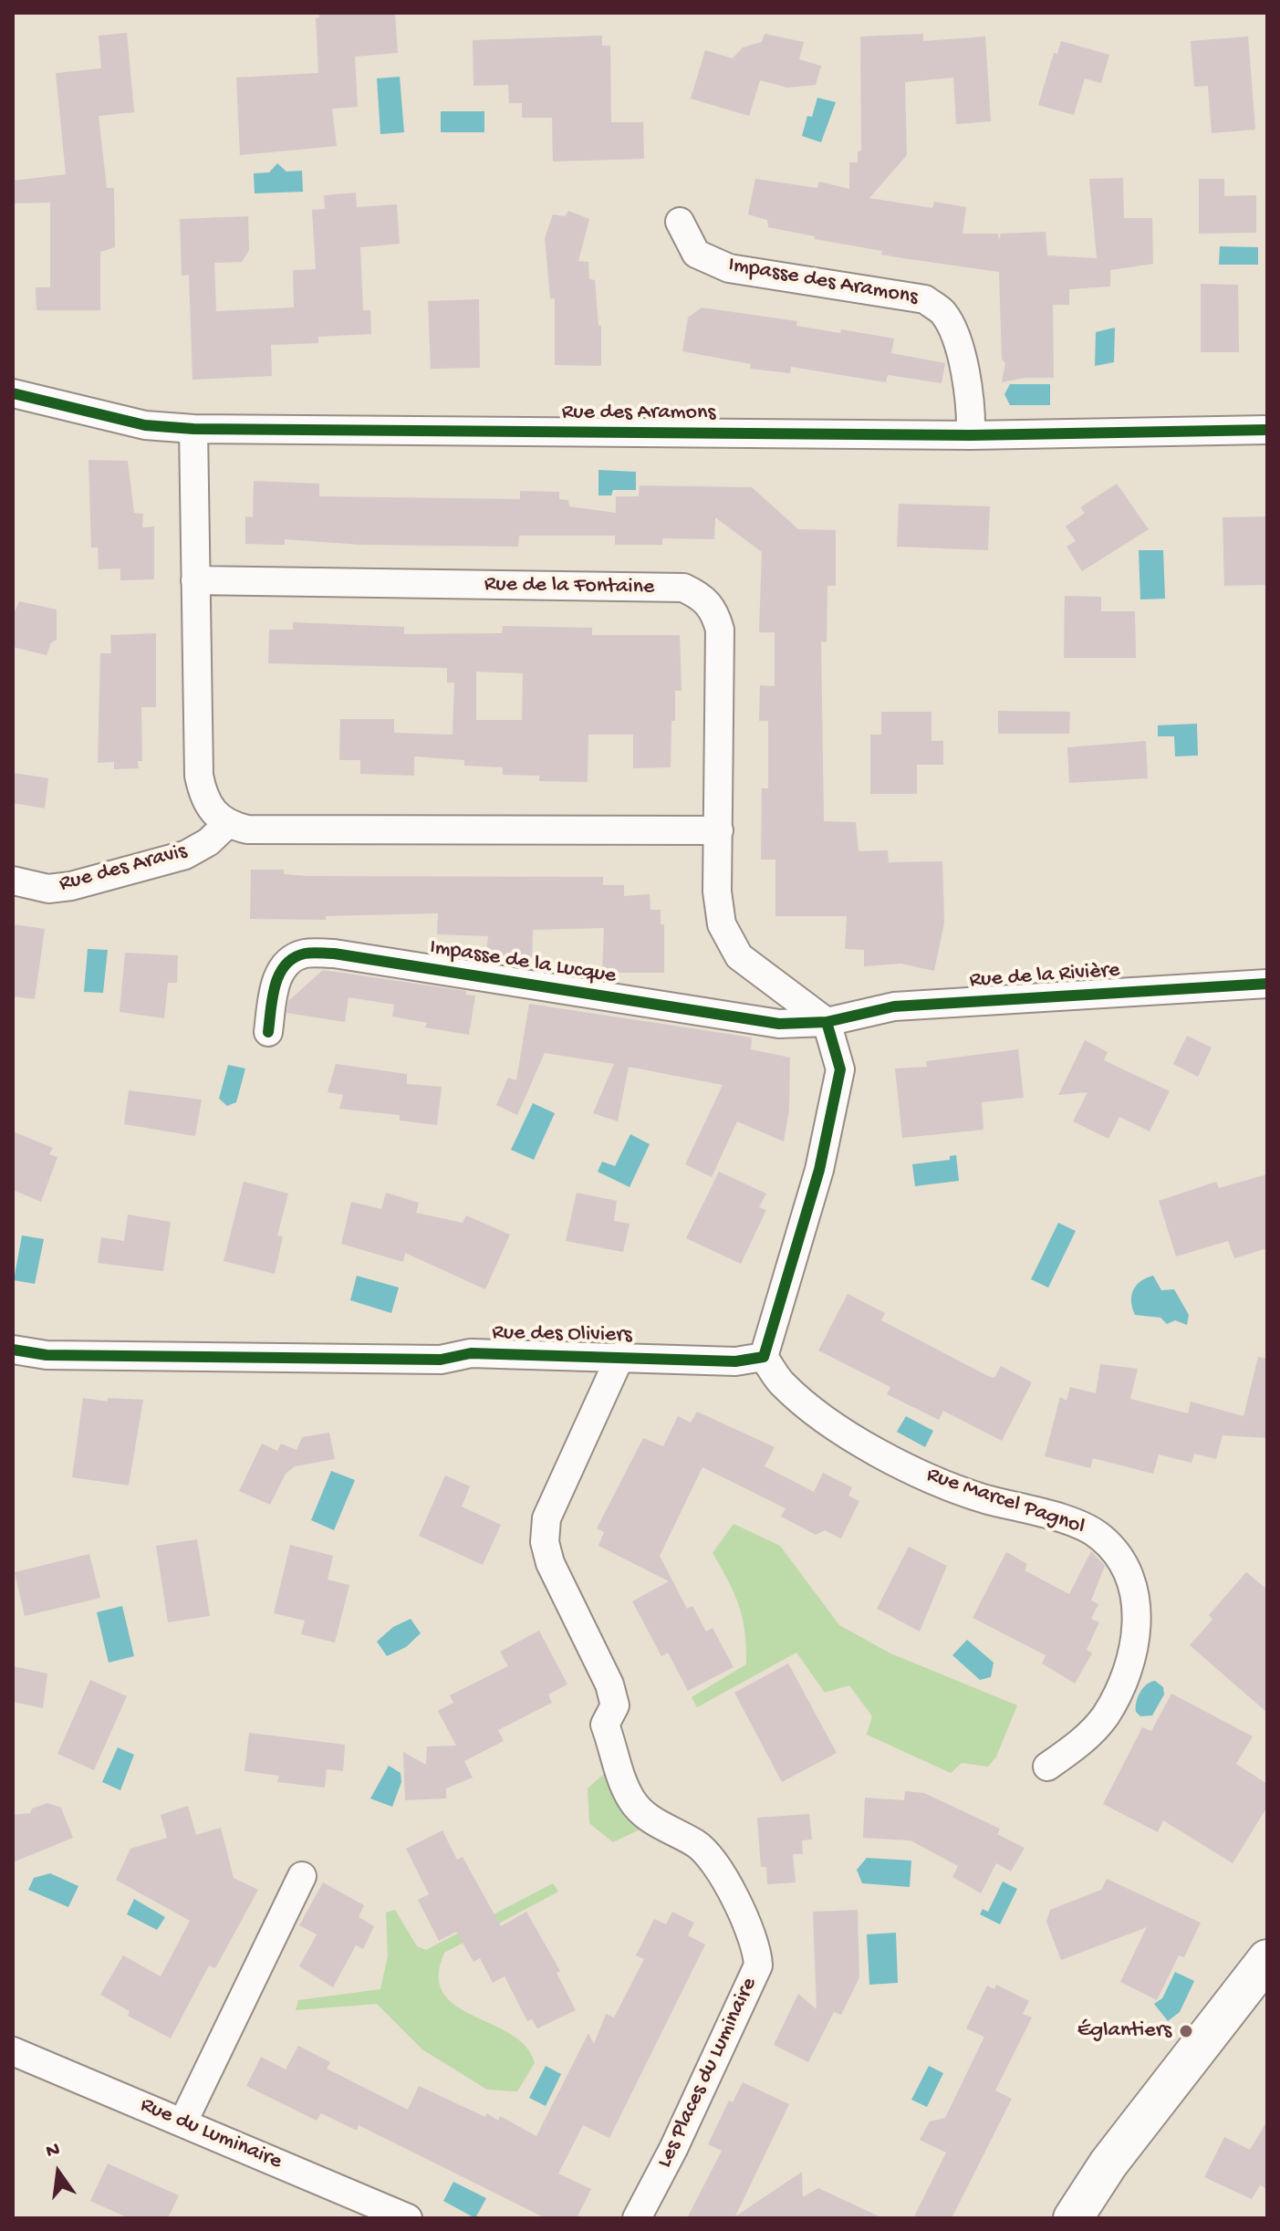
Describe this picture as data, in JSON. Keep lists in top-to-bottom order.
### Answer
{
  "streets": {
    "street": [
      "Impasse des Aramons",
      "Rue des Aramons",
      "Rue de la Fontaine",
      "Rue des Aravis",
      "Impasse de la Lucque",
      "Rue de la Rivière",
      "Rue des Oliviers",
      "Rue Marcel Pagnol",
      "Les Places du Luminaire",
      "Rue du Luminaire"
    ]
  },
  "crossings": [
    ["Impasse des Aramons", "Rue des Aramons"],
    ["Rue de la Fontaine", "Impasse de la Lucque"],
    ["Rue de la Fontaine", "Rue de la Rivière"],
    ["Impasse de la Lucque", "Rue de la Rivière"],
    ["Rue des Oliviers", "Rue Marcel Pagnol"],
    ["Rue des Oliviers", "Les Places du Luminaire"]
  ],
  "places": ["Églantiers"],
  "north": "top"
}
